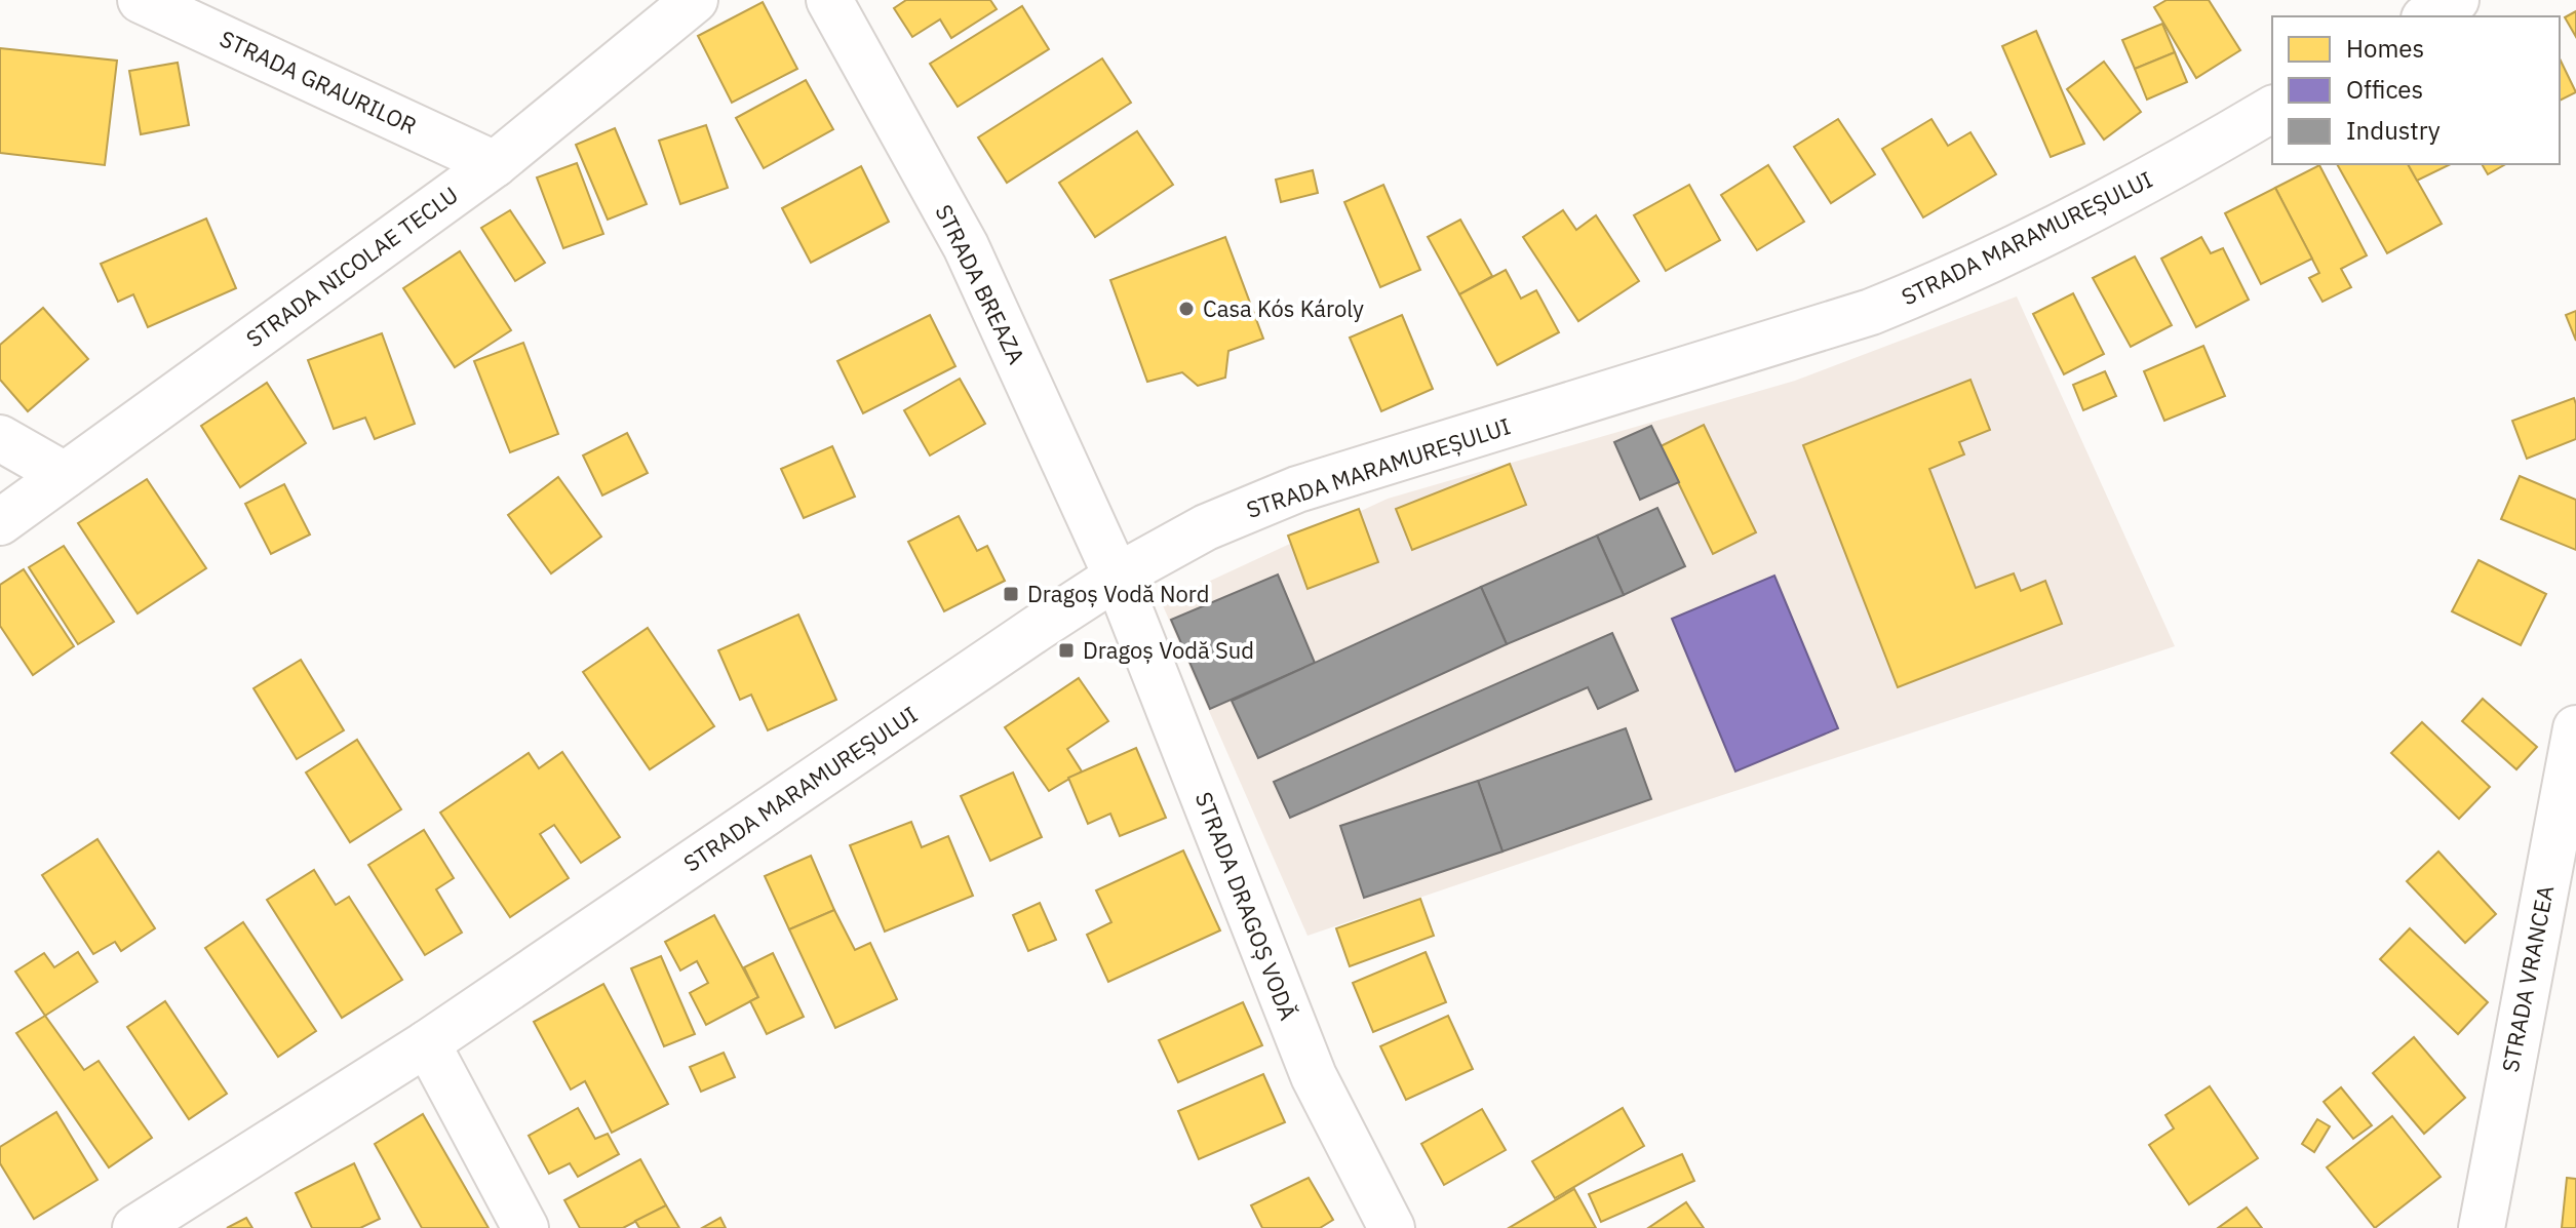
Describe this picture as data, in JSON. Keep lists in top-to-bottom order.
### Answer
{
  "streets": {
    "street": [
      "STRADA GRAURILOR",
      "STRADA MARAMUREȘULUI",
      "STRADA NICOLAE TECLU",
      "STRADA BREAZA",
      "STRADA DRAGOȘ VODĂ",
      "STRADA VRANCEA"
    ]
  },
  "crossings": [
    ["STRADA GRAURILOR", "STRADA NICOLAE TECLU"],
    ["STRADA MARAMUREȘULUI", "STRADA BREAZA"],
    ["STRADA MARAMUREȘULUI", "STRADA DRAGOȘ VODĂ"],
    ["STRADA BREAZA", "STRADA DRAGOȘ VODĂ"]
  ],
  "places": {
    "other": ["Casa Kós Károly"],
    "transit": ["Dragoș Vodă Nord", "Dragoș Vodă Sud"]
  },
  "legend": ["Homes", "Offices", "Industry"]
}
